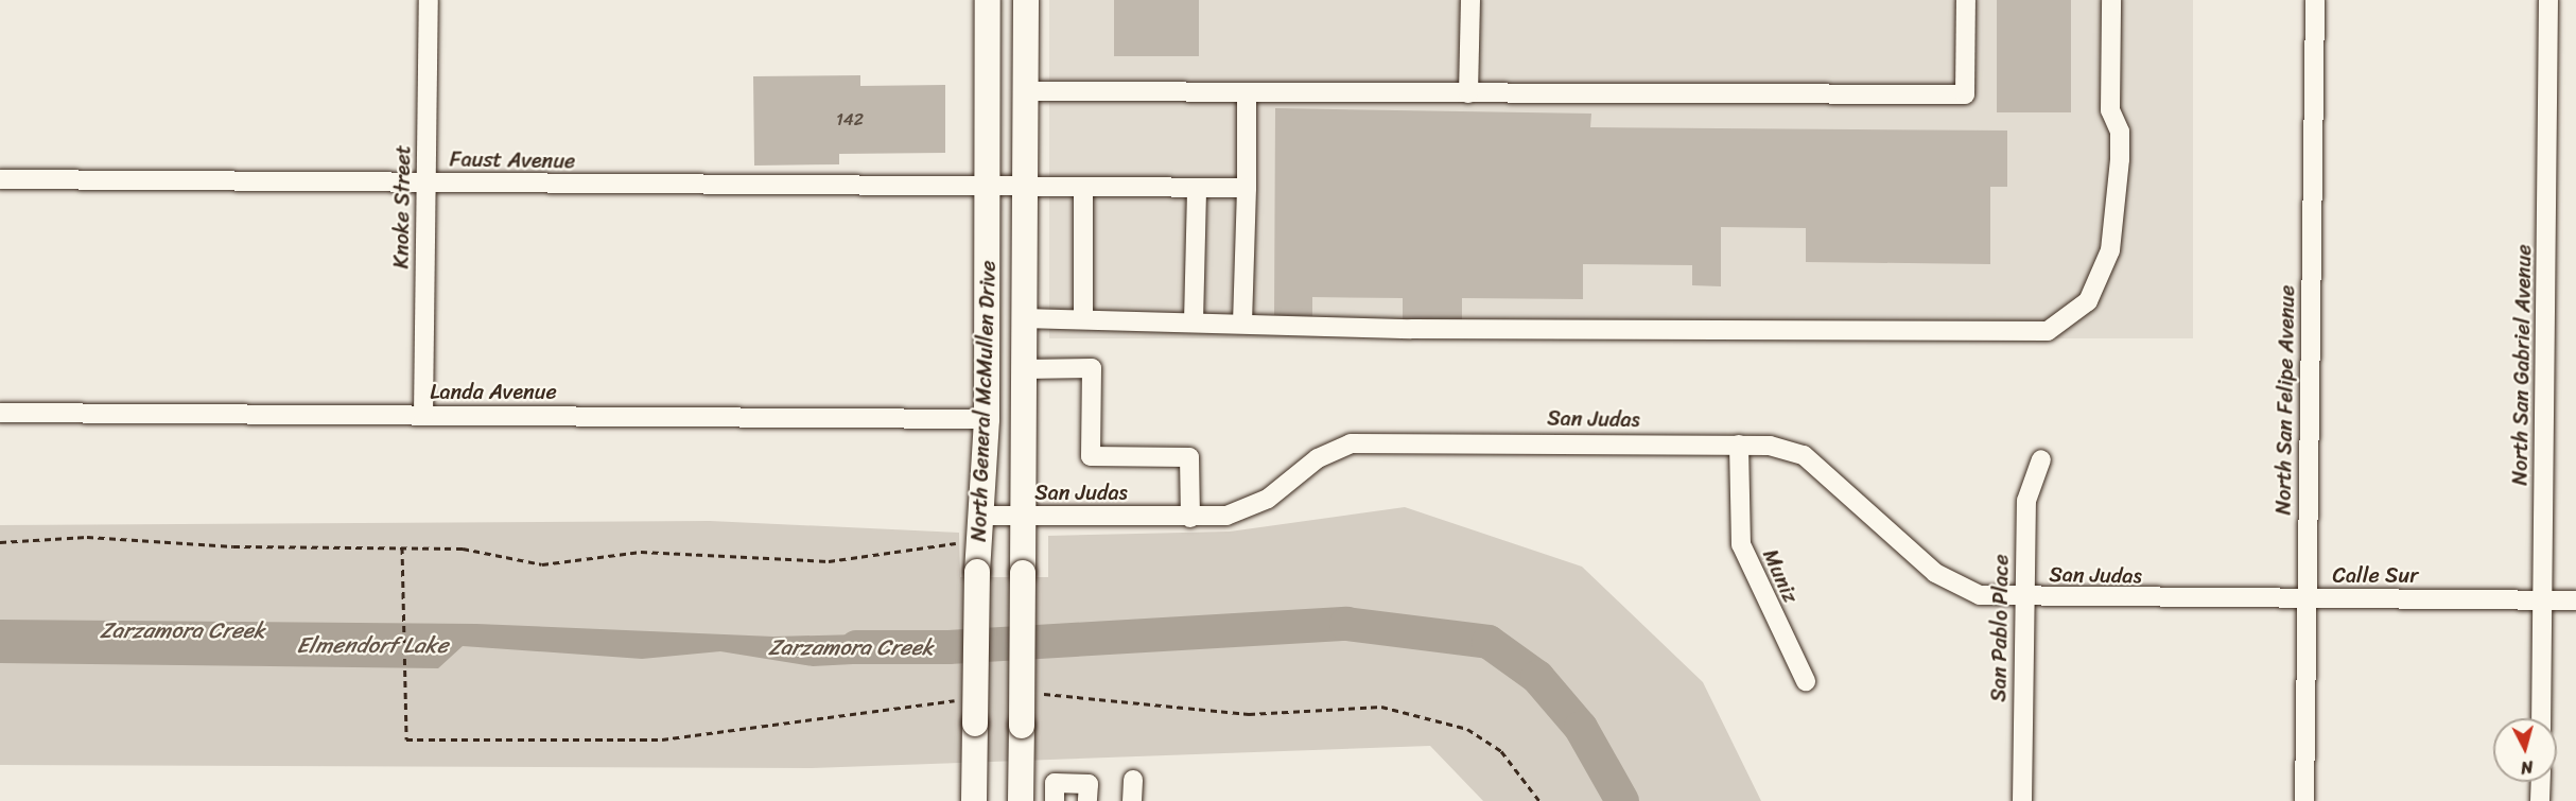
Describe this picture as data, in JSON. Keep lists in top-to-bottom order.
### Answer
{
  "streets": {
    "main road": ["North General McMullen Drive"],
    "street": [
      "Faust Avenue",
      "Knoke Street",
      "North San Gabriel Avenue",
      "Landa Avenue",
      "North San Felipe Avenue",
      "San Judas",
      "Calle Sur",
      "Muniz",
      "San Pablo Place"
    ]
  },
  "crossings": [
    ["Faust Avenue", "Knoke Street"],
    ["Faust Avenue", "North General McMullen Drive"],
    ["Knoke Street", "Landa Avenue"],
    ["North San Gabriel Avenue", "Calle Sur"],
    ["Landa Avenue", "North General McMullen Drive"],
    ["North San Felipe Avenue", "Calle Sur"],
    ["North General McMullen Drive", "San Judas"],
    ["San Judas", "Calle Sur"],
    ["San Judas", "Muniz"],
    ["San Judas", "San Pablo Place"]
  ],
  "water": ["Zarzamora Creek", "Elmendorf Lake"],
  "house_numbers": ["142"],
  "north": "bottom"
}
